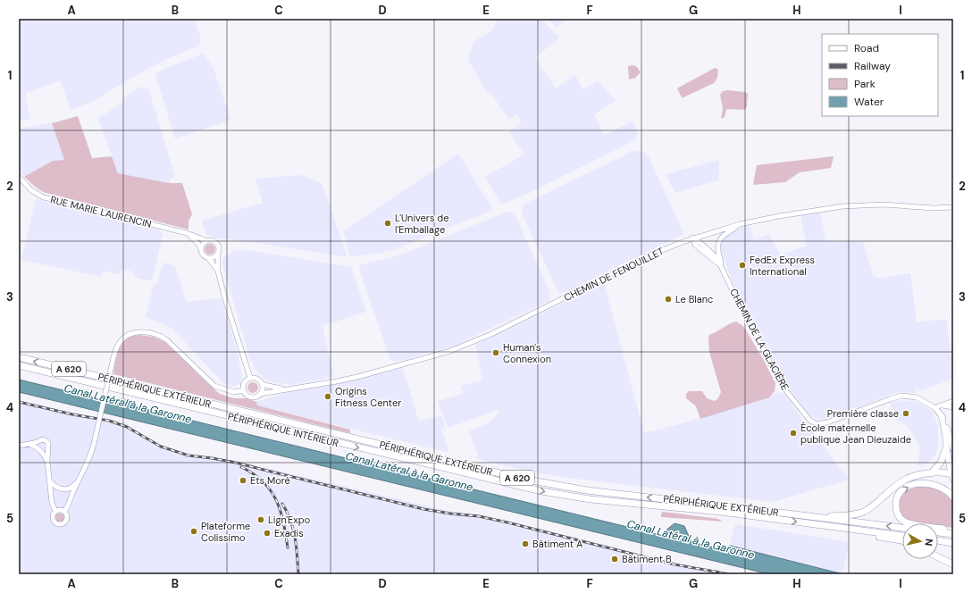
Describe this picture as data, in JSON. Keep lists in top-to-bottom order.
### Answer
{
  "streets": {
    "highway": ["A 620", "PÉRIPHÉRIQUE EXTÉRIEUR", "PÉRIPHÉRIQUE INTÉRIEUR"],
    "street": ["RUE MARIE LAURENCIN", "CHEMIN DE FENOUILLET", "CHEMIN DE LA GLACIÈRE"]
  },
  "crossings": [
    ["CHEMIN DE FENOUILLET", "CHEMIN DE LA GLACIÈRE"]
  ],
  "one_way": ["PÉRIPHÉRIQUE EXTÉRIEUR", "PÉRIPHÉRIQUE INTÉRIEUR"],
  "water": ["Canal Latéral à la Garonne"],
  "places": [
    "L'Univers de l'Emballage",
    "FedEx Express International",
    "Le Blanc",
    "Human's Connexion",
    "Origins Fitness Center",
    "Première classe",
    "École maternelle publique Jean Dieuzaide",
    "Ets Moré",
    "Lign'Expo",
    "Plateforme Colissimo",
    "Exadis",
    "Bâtiment A",
    "Bâtiment B"
  ],
  "legend": [
    "Road",
    "Railway",
    "Park",
    "Water"
  ],
  "north": "right",
  "grid": {
    "columns": [
      "A",
      "B",
      "C",
      "D",
      "E",
      "F",
      "G",
      "H",
      "I"
    ],
    "rows": [
      "1",
      "2",
      "3",
      "4",
      "5"
    ]
  }
}
